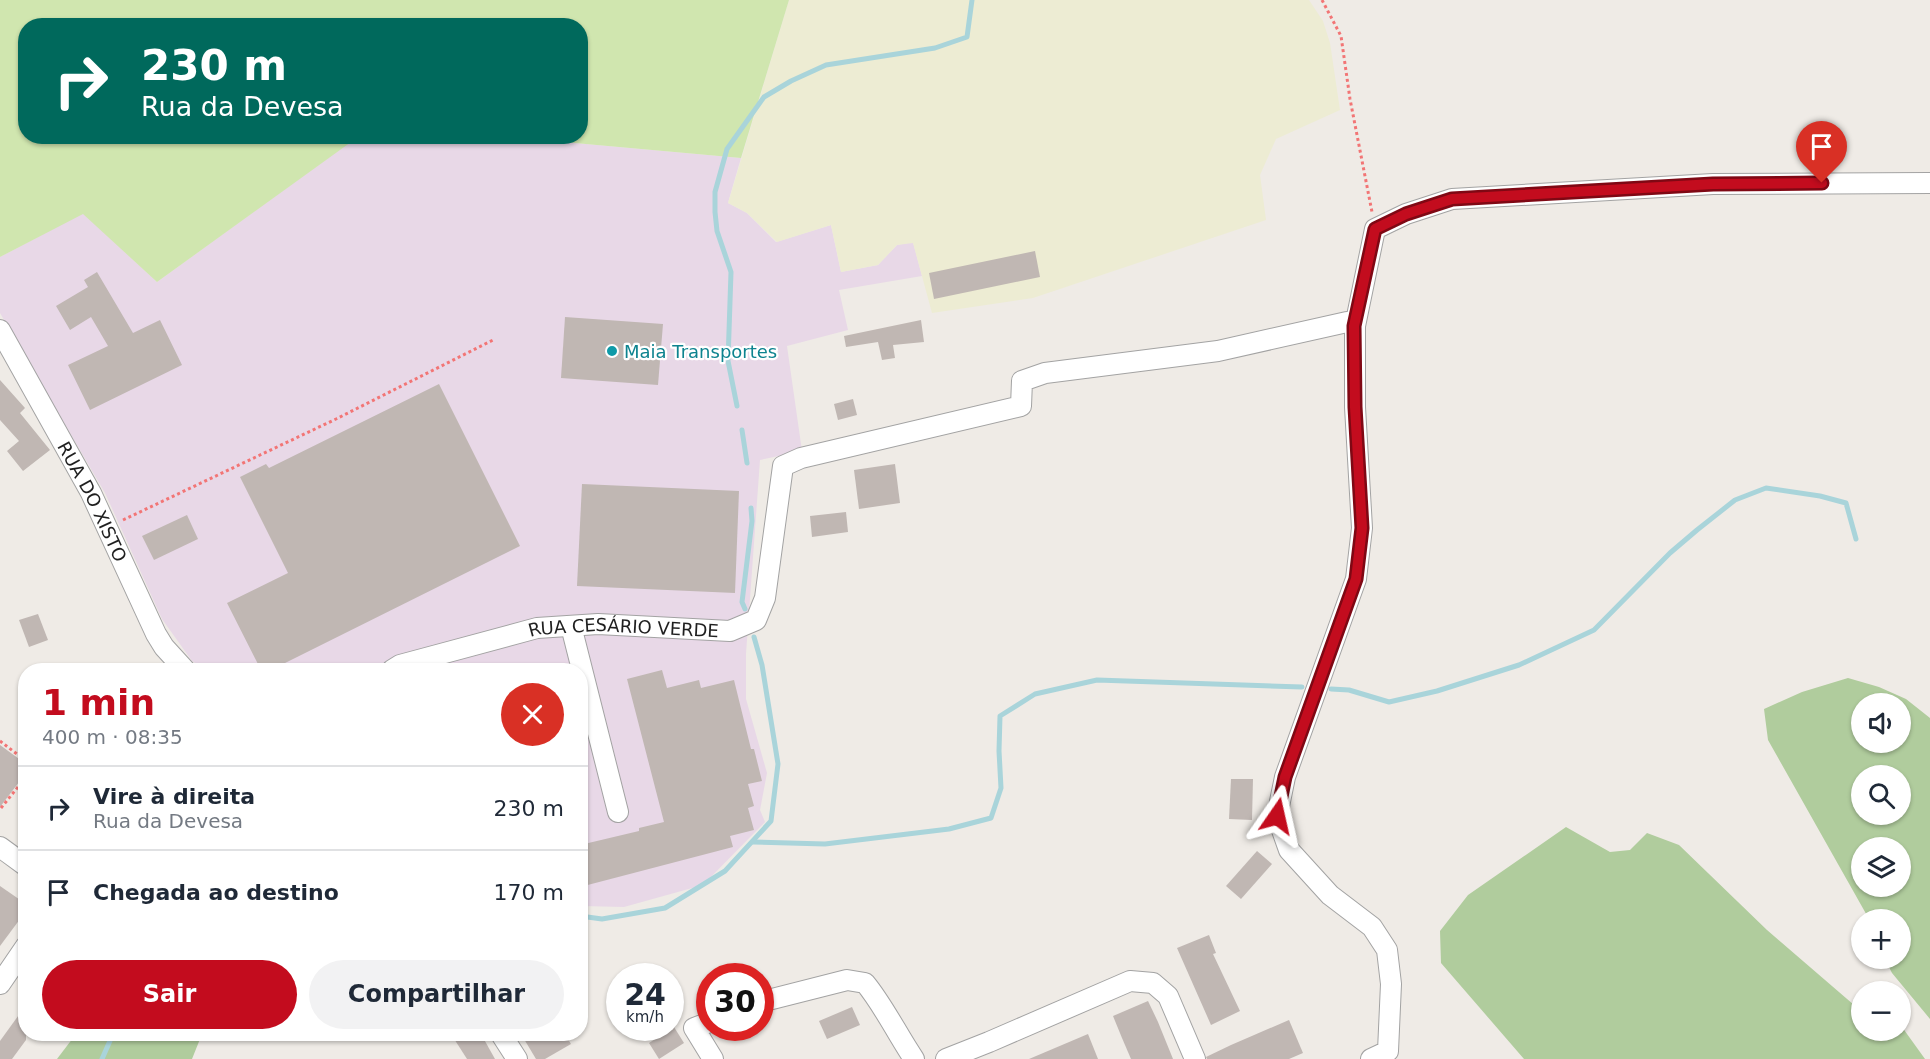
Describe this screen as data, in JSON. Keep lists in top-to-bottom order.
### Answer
{
  "streets": {
    "street": ["RUA DO XISTO", "RUA CESÁRIO VERDE"]
  },
  "places": ["Maia Transportes"],
  "page": {
    "turn": ["230 m", "Rua da Devesa"],
    "heading": ["1 min", "400 m · 08:35"],
    "map_buttons": ["+", "−"],
    "list": [
      {
        "name": "Vire à direita",
        "note": "Rua da Devesa",
        "value": "230 m"
      },
      {
        "name": "Chegada ao destino",
        "value": "170 m"
      }
    ],
    "buttons": ["Sair", "Compartilhar"],
    "speed": "24 km/h",
    "limit": "30"
  }
}
